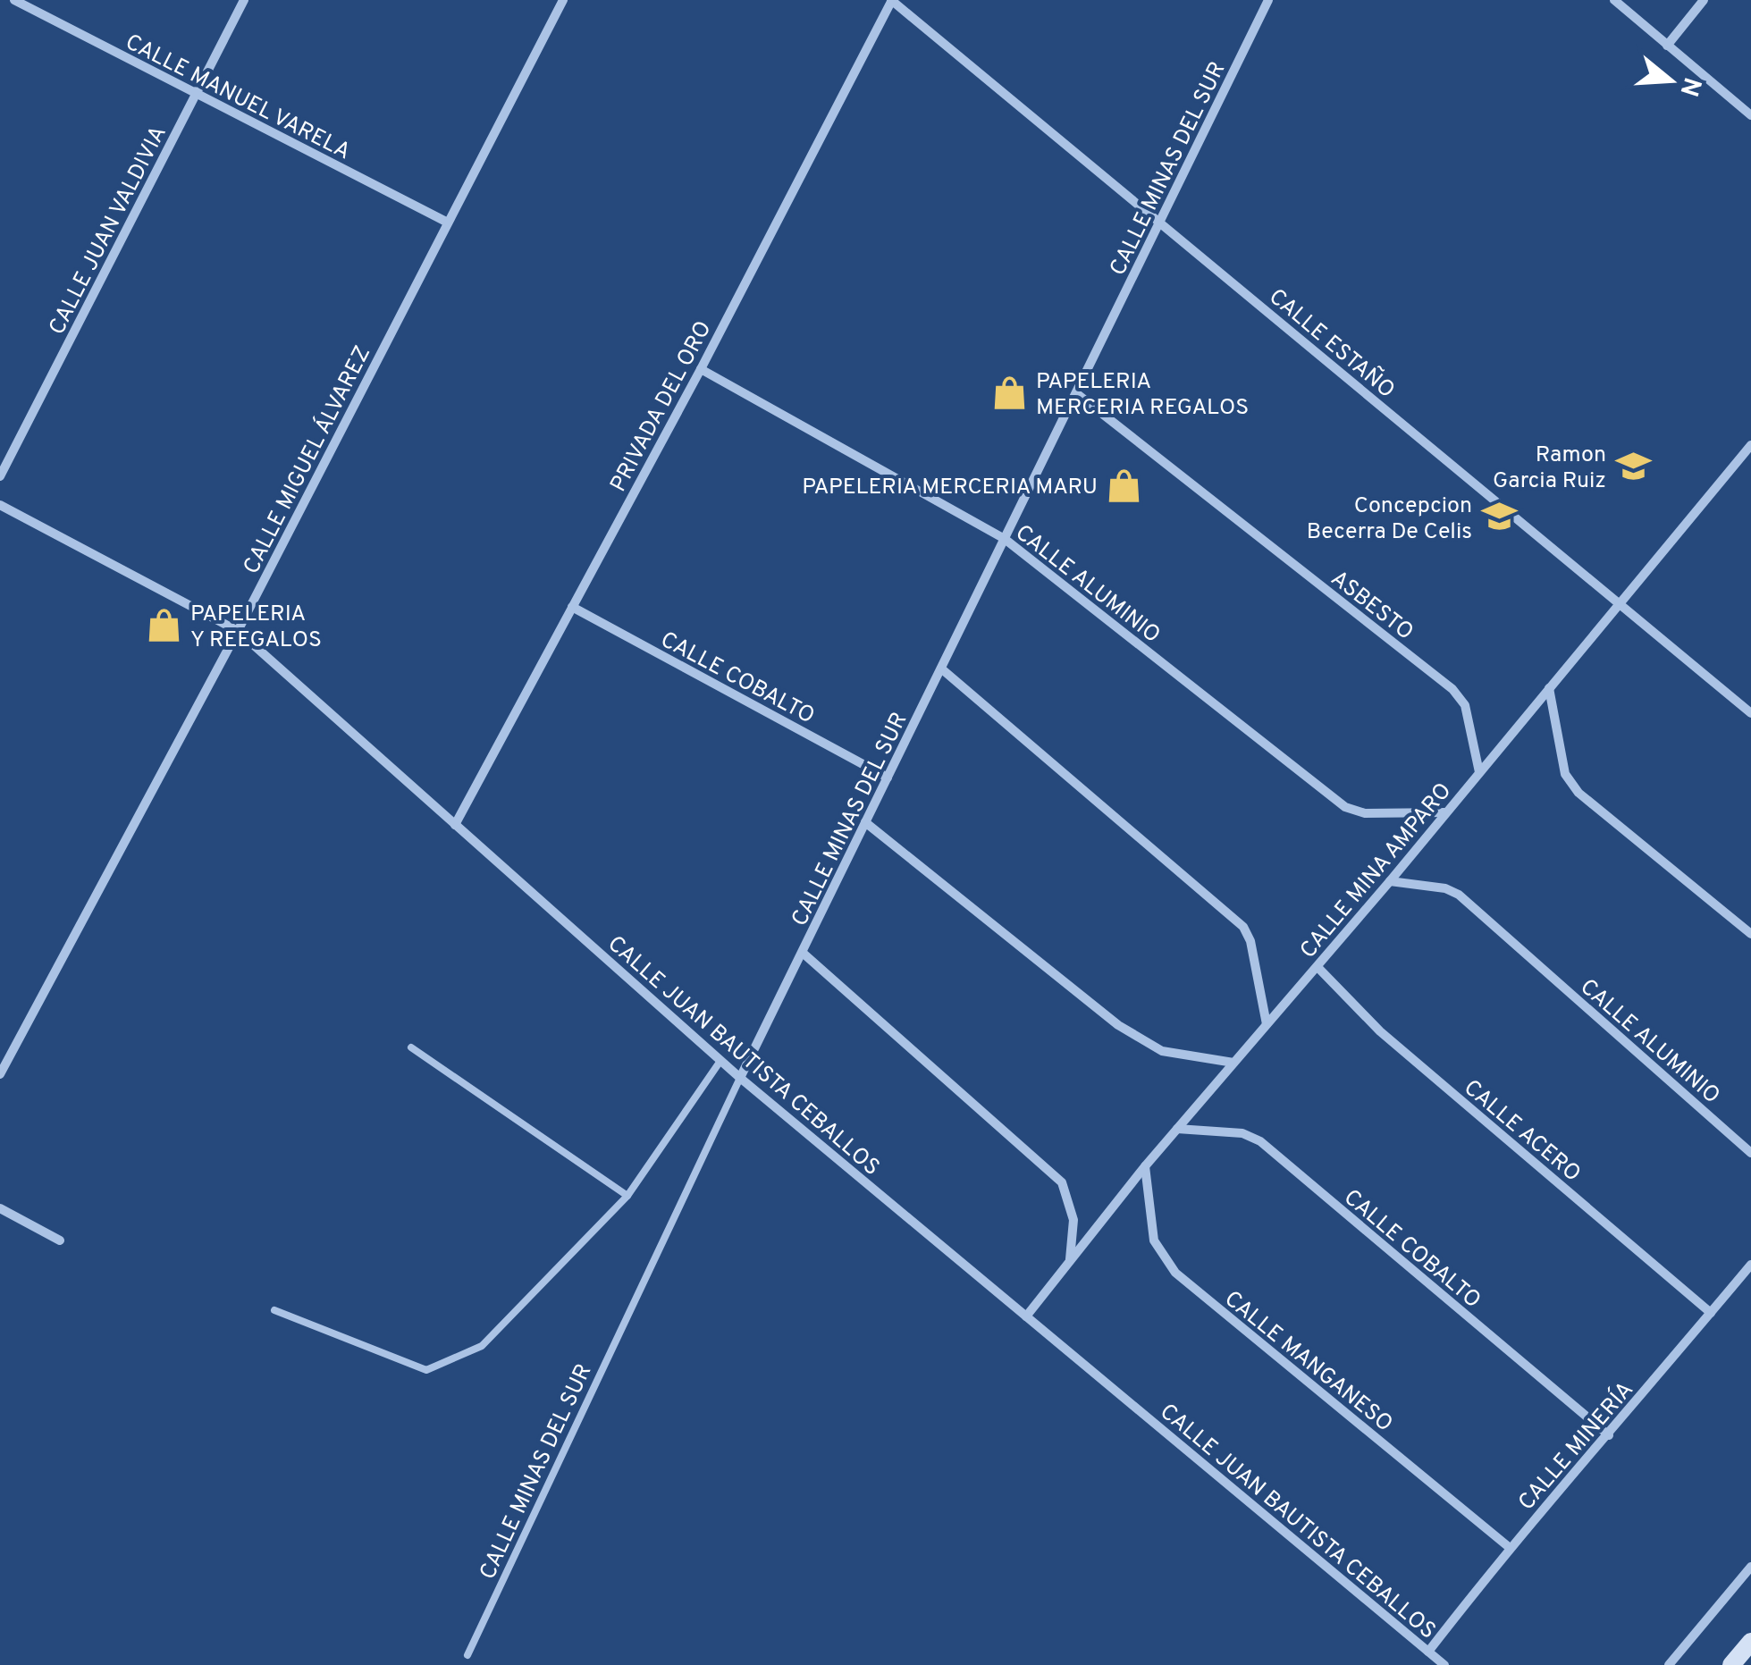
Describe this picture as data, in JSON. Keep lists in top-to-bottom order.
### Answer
{
  "streets": {
    "street": [
      "CALLE MANUEL VARELA",
      "CALLE MINAS DEL SUR",
      "CALLE JUAN VALDIVIA",
      "CALLE ESTAÑO",
      "PRIVADA DEL ORO",
      "CALLE MIGUEL ÁLVAREZ",
      "CALLE ALUMINIO",
      "ASBESTO",
      "CALLE COBALTO",
      "CALLE MINA AMPARO",
      "CALLE JUAN BAUTISTA CEBALLOS",
      "CALLE ACERO",
      "CALLE MANGANESO",
      "CALLE MINERÍA"
    ]
  },
  "crossings": [
    ["CALLE MANUEL VARELA", "CALLE JUAN VALDIVIA"],
    ["CALLE MANUEL VARELA", "CALLE MIGUEL ÁLVAREZ"],
    ["CALLE MINAS DEL SUR", "CALLE ESTAÑO"],
    ["CALLE MINAS DEL SUR", "CALLE ALUMINIO"],
    ["CALLE MINAS DEL SUR", "ASBESTO"],
    ["CALLE MINAS DEL SUR", "CALLE COBALTO"],
    ["CALLE MINAS DEL SUR", "CALLE JUAN BAUTISTA CEBALLOS"],
    ["CALLE ESTAÑO", "PRIVADA DEL ORO"],
    ["CALLE ESTAÑO", "CALLE MINA AMPARO"],
    ["PRIVADA DEL ORO", "CALLE ALUMINIO"],
    ["PRIVADA DEL ORO", "CALLE COBALTO"],
    ["PRIVADA DEL ORO", "CALLE JUAN BAUTISTA CEBALLOS"],
    ["CALLE MIGUEL ÁLVAREZ", "CALLE JUAN BAUTISTA CEBALLOS"],
    ["CALLE ALUMINIO", "CALLE MINA AMPARO"],
    ["ASBESTO", "CALLE MINA AMPARO"],
    ["CALLE COBALTO", "CALLE MINA AMPARO"],
    ["CALLE COBALTO", "CALLE MINERÍA"],
    ["CALLE MINA AMPARO", "CALLE JUAN BAUTISTA CEBALLOS"],
    ["CALLE MINA AMPARO", "CALLE ACERO"],
    ["CALLE MINA AMPARO", "CALLE MANGANESO"],
    ["CALLE JUAN BAUTISTA CEBALLOS", "CALLE MINERÍA"],
    ["CALLE ACERO", "CALLE MINERÍA"],
    ["CALLE MANGANESO", "CALLE MINERÍA"]
  ],
  "places": {
    "shop": ["PAPELERIA MERCERIA REGALOS", "PAPELERIA MERCERIA MARU", "PAPELERIA Y REEGALOS"],
    "school or university": ["Ramon Garcia Ruiz", "Concepcion Becerra De Celis"]
  },
  "north": "right"
}
